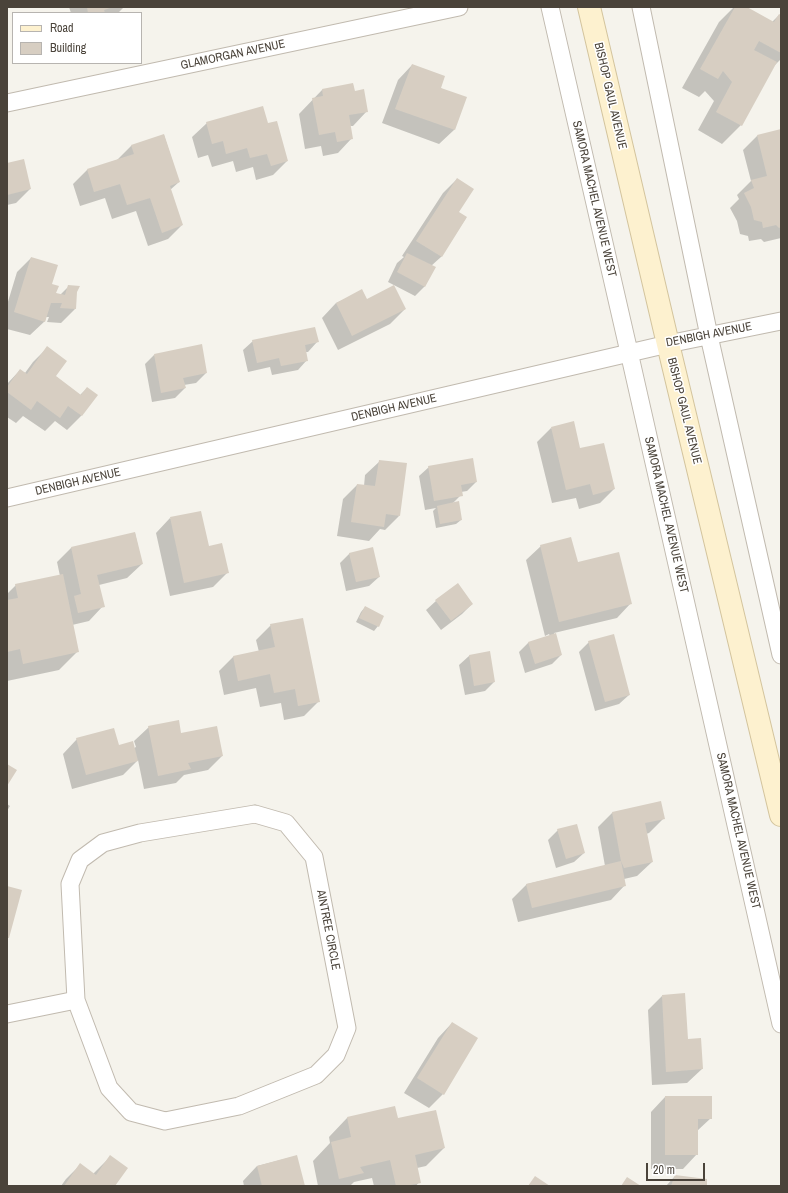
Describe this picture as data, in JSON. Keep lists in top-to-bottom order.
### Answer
{
  "streets": {
    "main road": ["BISHOP GAUL AVENUE"],
    "street": [
      "GLAMORGAN AVENUE",
      "SAMORA MACHEL AVENUE WEST",
      "DENBIGH AVENUE",
      "AINTREE CIRCLE"
    ]
  },
  "crossings": [
    ["BISHOP GAUL AVENUE", "DENBIGH AVENUE"],
    ["SAMORA MACHEL AVENUE WEST", "DENBIGH AVENUE"]
  ],
  "legend": ["Road", "Building"],
  "scale_bar": "20 m"
}
